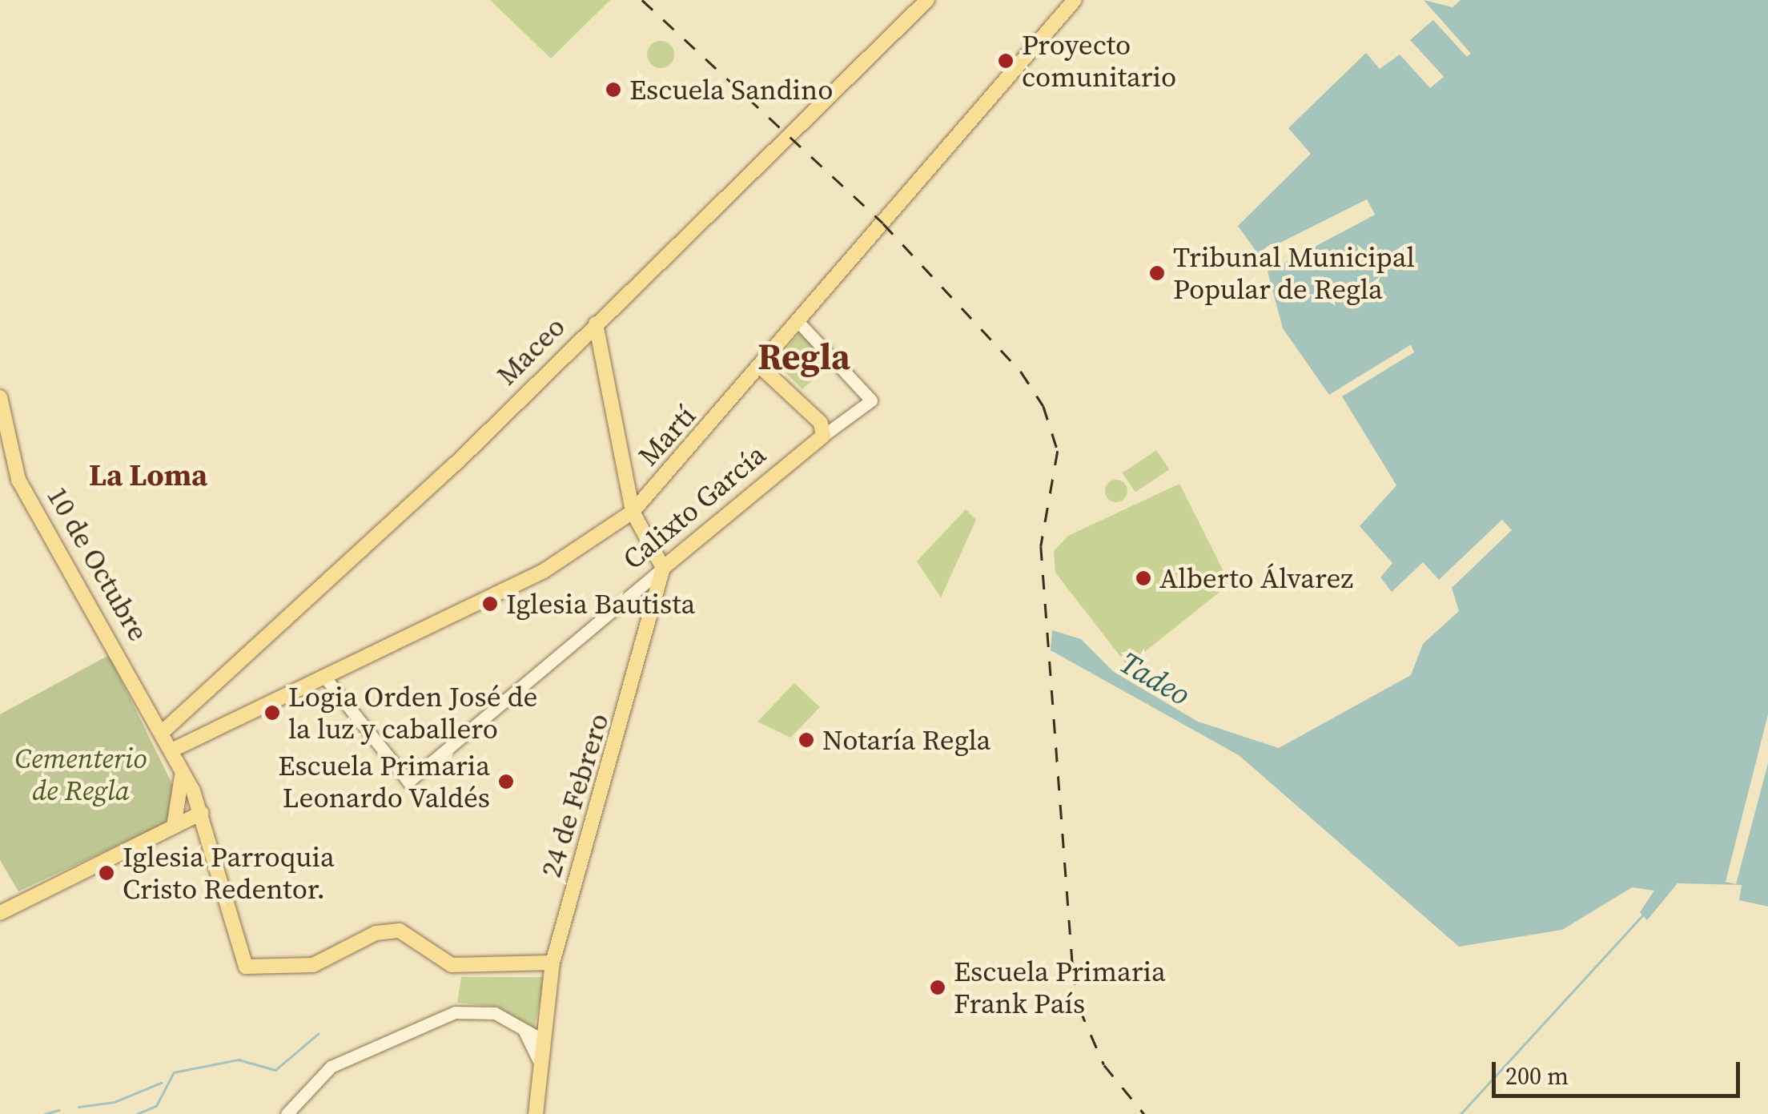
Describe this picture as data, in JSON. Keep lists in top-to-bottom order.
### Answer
{
  "streets": {
    "main road": [
      "Maceo",
      "Martí",
      "Calixto García",
      "10 de Octubre",
      "24 de Febrero"
    ]
  },
  "crossings": [
    ["Maceo", "10 de Octubre"],
    ["Martí", "Calixto García"],
    ["Martí", "10 de Octubre"],
    ["Calixto García", "24 de Febrero"],
    ["10 de Octubre", "24 de Febrero"]
  ],
  "districts": ["Regla", "La Loma"],
  "water": ["Tadeo"],
  "parks": ["Cementerio de Regla"],
  "places": [
    "Proyecto comunitario",
    "Escuela Sandino",
    "Tribunal Municipal Popular de Regla",
    "Alberto Álvarez",
    "Iglesia Bautista",
    "Logia Orden José de la luz y caballero",
    "Notaría Regla",
    "Escuela Primaria Leonardo Valdés",
    "Iglesia Parroquia Cristo Redentor.",
    "Escuela Primaria Frank País"
  ],
  "scale_bar": "200 m"
}
